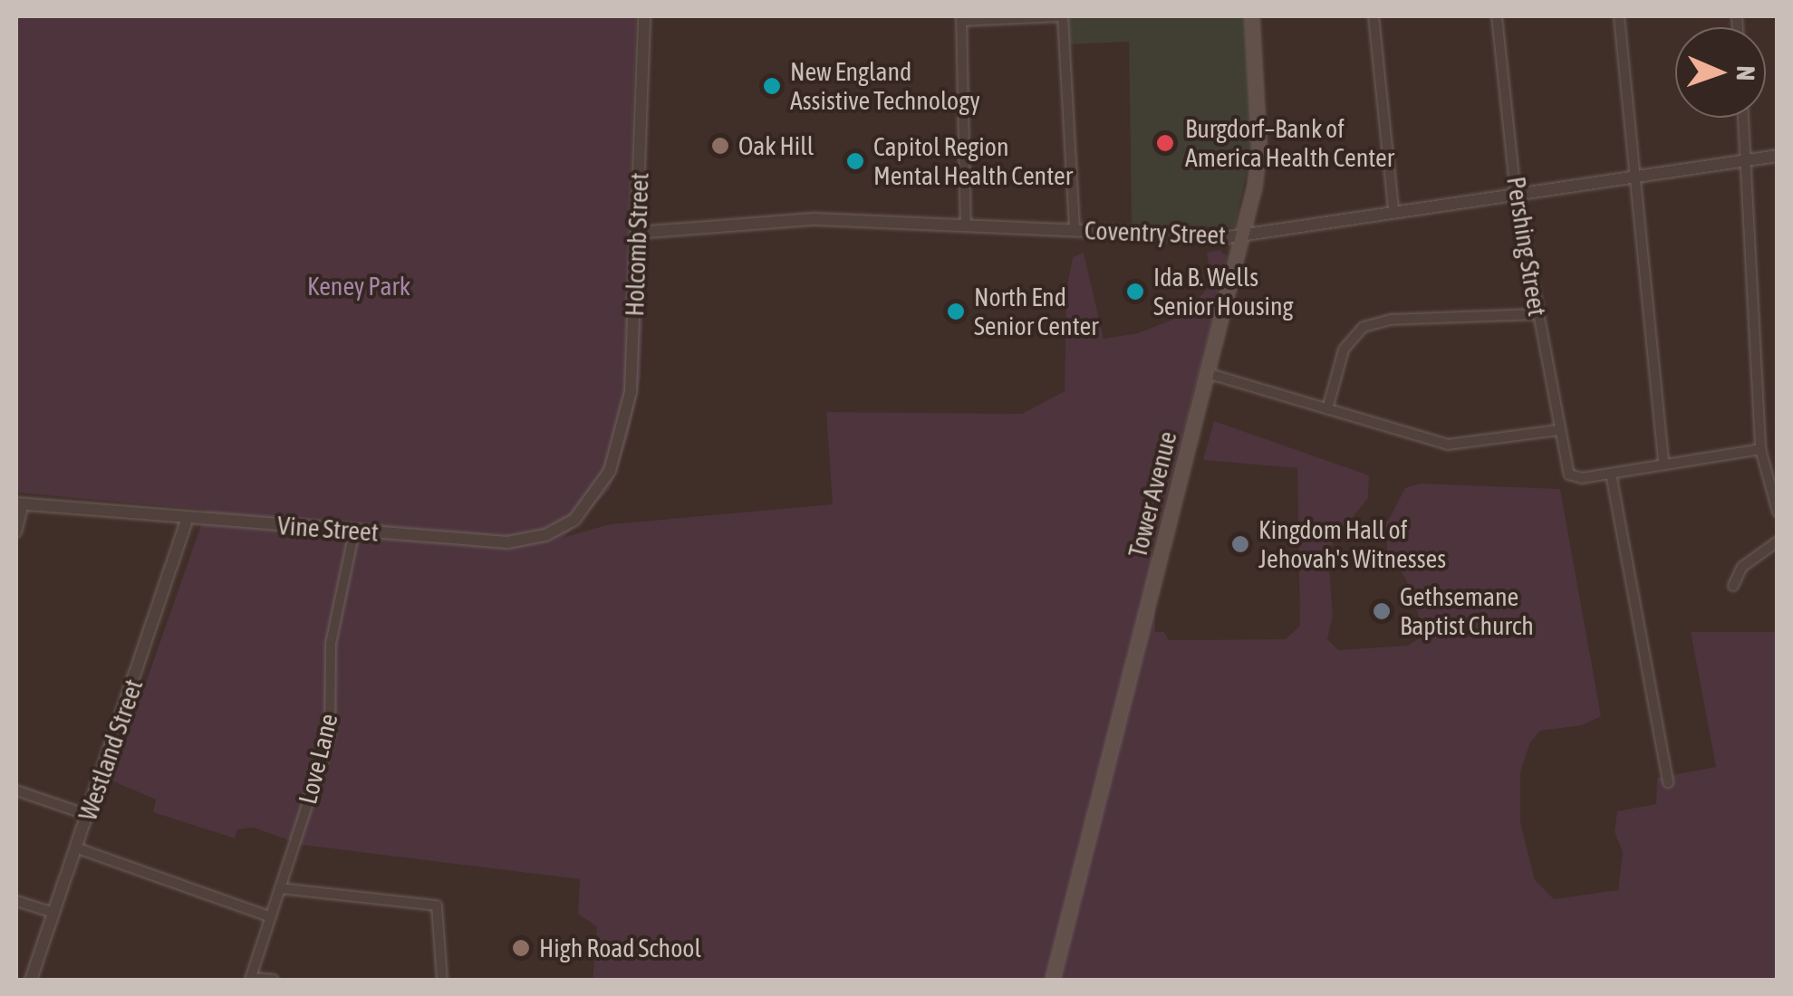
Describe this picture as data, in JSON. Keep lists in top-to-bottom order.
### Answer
{
  "streets": {
    "main road": ["Tower Avenue"],
    "street": [
      "Coventry Street",
      "Holcomb Street",
      "Pershing Street",
      "Vine Street",
      "Westland Street",
      "Love Lane"
    ]
  },
  "crossings": [
    ["Coventry Street", "Holcomb Street"],
    ["Coventry Street", "Pershing Street"],
    ["Coventry Street", "Tower Avenue"],
    ["Holcomb Street", "Vine Street"],
    ["Vine Street", "Westland Street"],
    ["Vine Street", "Love Lane"]
  ],
  "parks": ["Keney Park"],
  "places": [
    "New England Assistive Technology",
    "Burgdorf–Bank of America Health Center",
    "Oak Hill",
    "Capitol Region Mental Health Center",
    "Ida B. Wells Senior Housing",
    "North End Senior Center",
    "Kingdom Hall of Jehovah's Witnesses",
    "Gethsemane Baptist Church",
    "High Road School"
  ],
  "north": "right"
}
